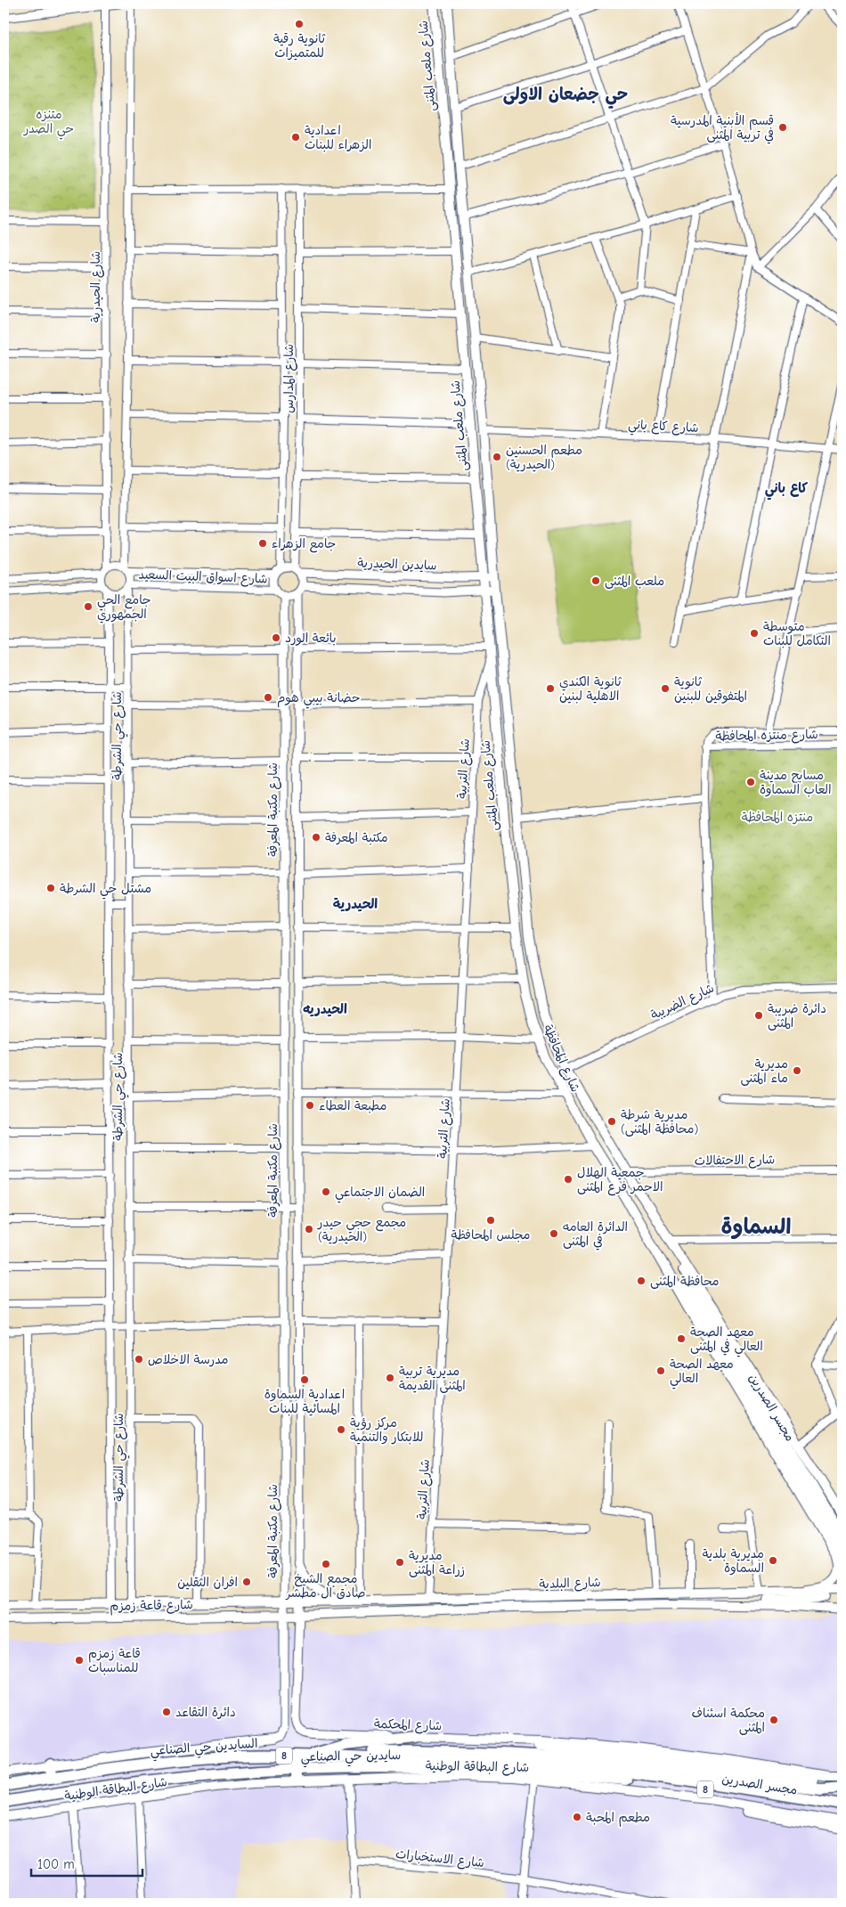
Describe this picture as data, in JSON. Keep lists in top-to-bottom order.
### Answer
{
  "streets": {
    "highway": [
      "مجسر الصدرين",
      "السايدين حي الصناعي",
      "8",
      "سايدين حي الصناعي"
    ],
    "main road": [
      "شارع ملعب المثنى",
      "شارع المحافظة",
      "شارع البلدية",
      "شارع قاعة زمزم",
      "شارع المحكمة",
      "شارع البطاقة الوطنية"
    ],
    "street": [
      "شارع الحيدرية",
      "شارع المدارس",
      "شارع كاع باني",
      "سايدين الحيدرية",
      "شارع اسواق البيت السعيد",
      "شارع منتزه المحافظة",
      "شارع حي الشرطة",
      "شارع التربية",
      "شارع مكتبة المعرفة",
      "شارع الضريبة",
      "شارع الاحتفالات",
      "شارع الاستخبارات"
    ]
  },
  "crossings": [
    ["شارع ملعب المثنى", "شارع كاع باني"],
    ["شارع ملعب المثنى", "سايدين الحيدرية"],
    ["شارع ملعب المثنى", "شارع التربية"],
    ["شارع ملعب المثنى", "شارع المحافظة"],
    ["شارع الحيدرية", "شارع اسواق البيت السعيد"],
    ["شارع الحيدرية", "شارع حي الشرطة"],
    ["شارع المدارس", "سايدين الحيدرية"],
    ["شارع المدارس", "شارع اسواق البيت السعيد"],
    ["شارع المدارس", "شارع مكتبة المعرفة"],
    ["سايدين الحيدرية", "شارع اسواق البيت السعيد"],
    ["سايدين الحيدرية", "شارع مكتبة المعرفة"],
    ["شارع اسواق البيت السعيد", "شارع حي الشرطة"],
    ["شارع اسواق البيت السعيد", "شارع مكتبة المعرفة"],
    ["شارع حي الشرطة", "شارع قاعة زمزم"],
    ["شارع التربية", "شارع البلدية"],
    ["شارع مكتبة المعرفة", "شارع البلدية"],
    ["شارع مكتبة المعرفة", "شارع قاعة زمزم"],
    ["شارع مكتبة المعرفة", "شارع المحكمة"],
    ["شارع الضريبة", "شارع المحافظة"],
    ["شارع المحافظة", "شارع الاحتفالات"],
    ["شارع المحافظة", "مجسر الصدرين"],
    ["مجسر الصدرين", "شارع المحكمة"],
    ["مجسر الصدرين", "السايدين حي الصناعي"],
    ["مجسر الصدرين", "سايدين حي الصناعي"],
    ["شارع البلدية", "شارع قاعة زمزم"],
    ["السايدين حي الصناعي", "سايدين حي الصناعي"],
    ["سايدين حي الصناعي", "شارع البطاقة الوطنية"]
  ],
  "districts": [
    "حي جضعان الاولى",
    "كاع باني",
    "الحيدرية",
    "الحيدريه",
    "السماوة"
  ],
  "parks": ["متنزه حي الصدر", "منتزه المحافظة"],
  "places": [
    "ثانوية رقية للمتميزات",
    "قسم الأبنية المدرسية في تربية المثنى",
    "اعدادية الزهراء للبنات",
    "مطعم الحسنين (الحيدرية)",
    "جامع الزهراء",
    "ملعب المثنى",
    "جامع الحي الجمهوري",
    "متوسطة التكامل للبنات",
    "بائعة الورد",
    "ثانوية الكندي الاهلية لبنين",
    "ثانوية المتفوقين للبنين",
    "حضانة بيبي هوم",
    "مسابح مدينة العاب السماوة",
    "مكتبة المعرفة",
    "مشتل حي الشرطة",
    "دائرة ضريبة المثنى",
    "مديرية ماء المثنى",
    "مطبعة العطاء",
    "مديرية شرطة (محافظة المثنى)",
    "جمعية الهلال الاحمر فرع المثنى",
    "الضمان الاجتماعي",
    "مجلس المحافظة",
    "مجمع حجي حيدر (الحيدرية)",
    "الدائرة العامه في المثنى",
    "محافظة المثنى",
    "معهد الصحة العالي في المثنى",
    "مدرسة الاخلاص",
    "معهد الصحة العالي",
    "مديرية تربية المثنى القديمة",
    "اعدادية السماوة المسائية للبنات",
    "مركز رؤية للابتكار والتنمية",
    "مديرية بلدية السماوة",
    "مديرية زراعة المثنى",
    "مجمع الشيخ صادق ال مطشر",
    "افران الثقلين",
    "قاعة زمزم للمناسبات",
    "دائرة التقاعد",
    "محكمة اسئناف المثنى",
    "مطعم المحبة"
  ],
  "scale_bar": "100 m"
}
